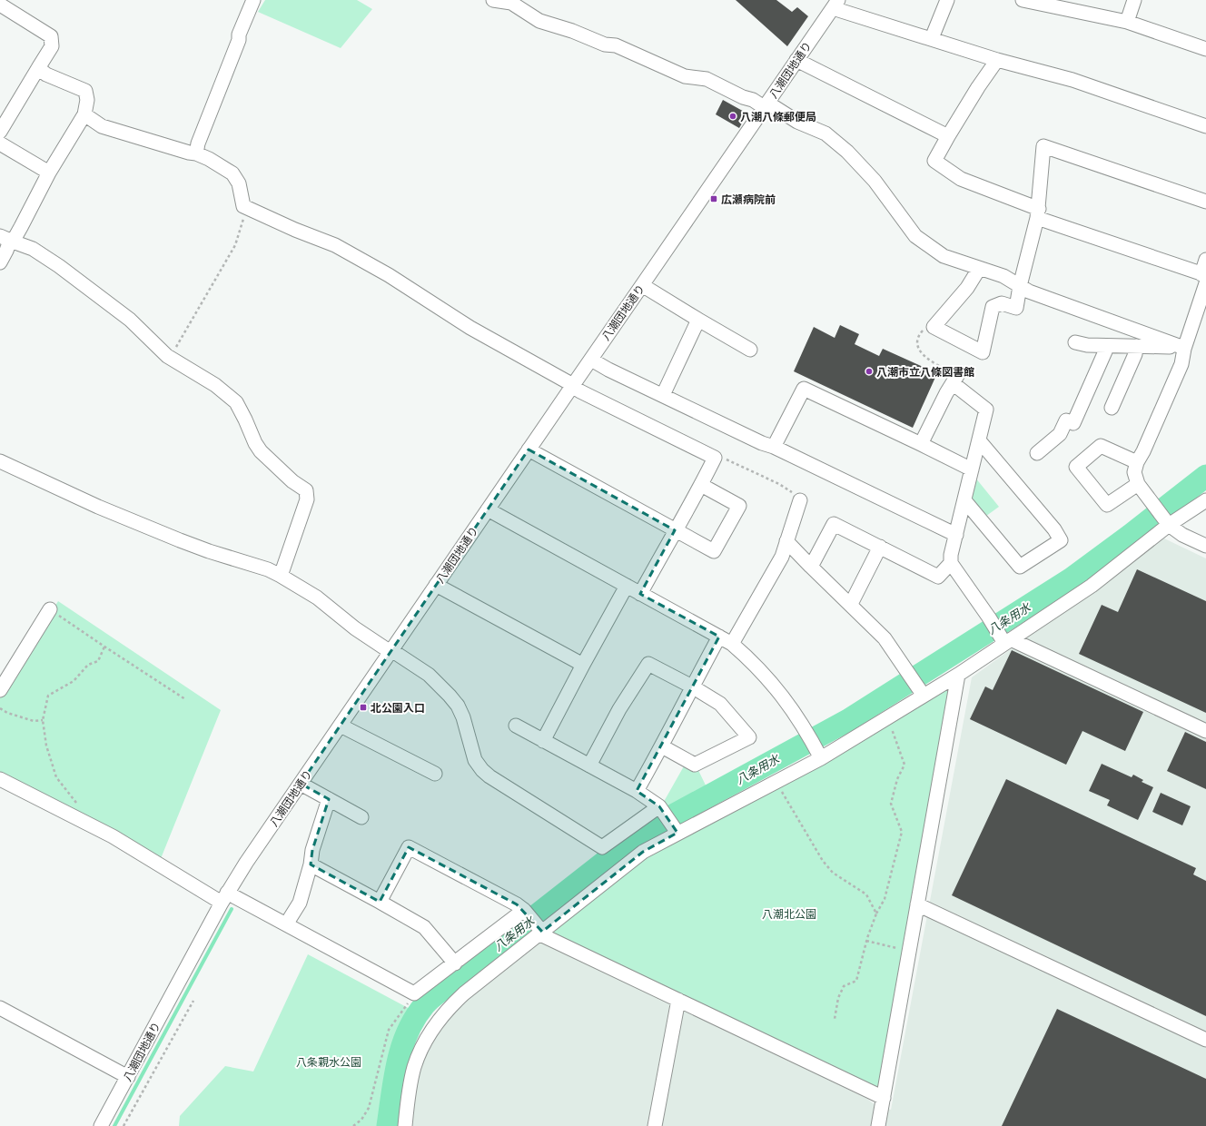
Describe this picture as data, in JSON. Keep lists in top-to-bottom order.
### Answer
{
  "streets": {
    "street": ["八潮団地通り"]
  },
  "water": ["八条用水"],
  "parks": ["八潮北公園", "八条親水公園"],
  "places": {
    "other": ["八潮八條郵便局", "八潮市立八條図書館"],
    "transit": ["広瀬病院前", "北公園入口"]
  }
}
